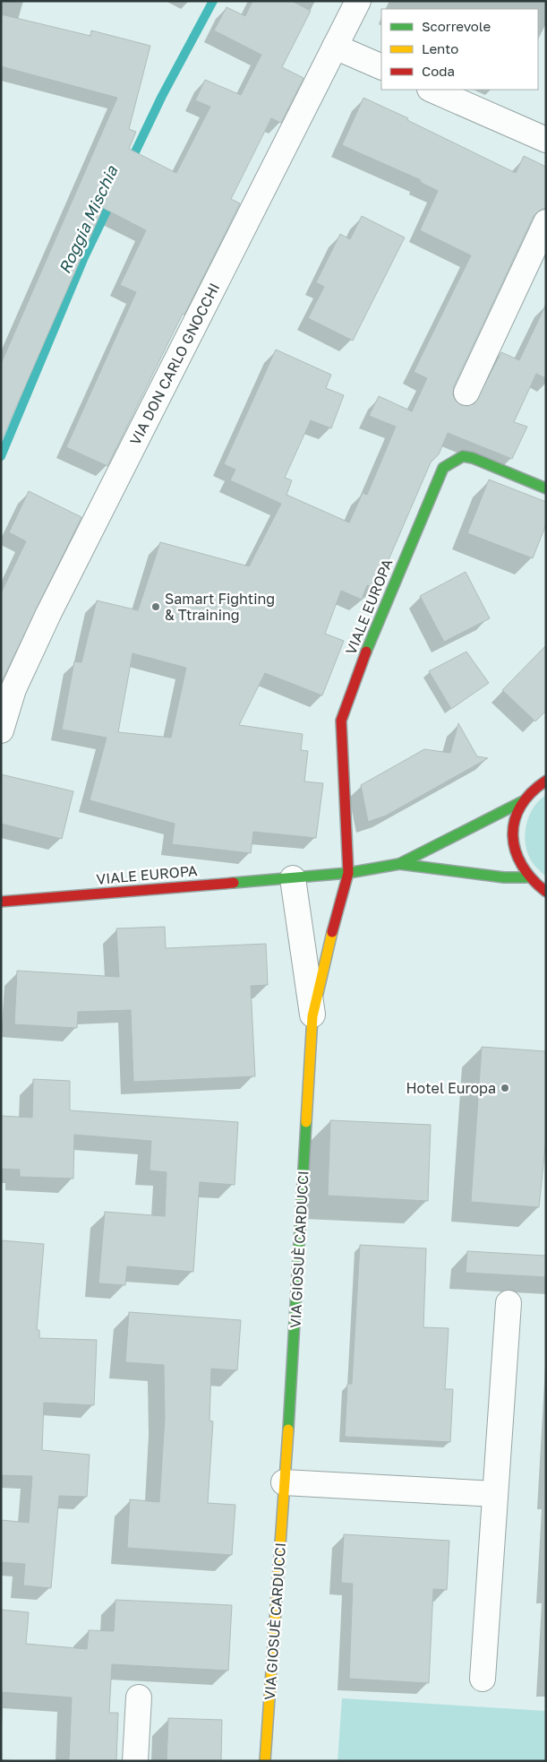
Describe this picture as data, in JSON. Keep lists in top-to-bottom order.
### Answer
{
  "streets": {
    "street": ["VIA DON CARLO GNOCCHI", "VIALE EUROPA", "VIA GIOSUÈ CARDUCCI"]
  },
  "crossings": [
    ["VIALE EUROPA", "VIA GIOSUÈ CARDUCCI"]
  ],
  "water": ["Roggia Mischia"],
  "places": ["Samart Fighting & Ttraining", "Hotel Europa"],
  "legend": ["Scorrevole", "Lento", "Coda"]
}
